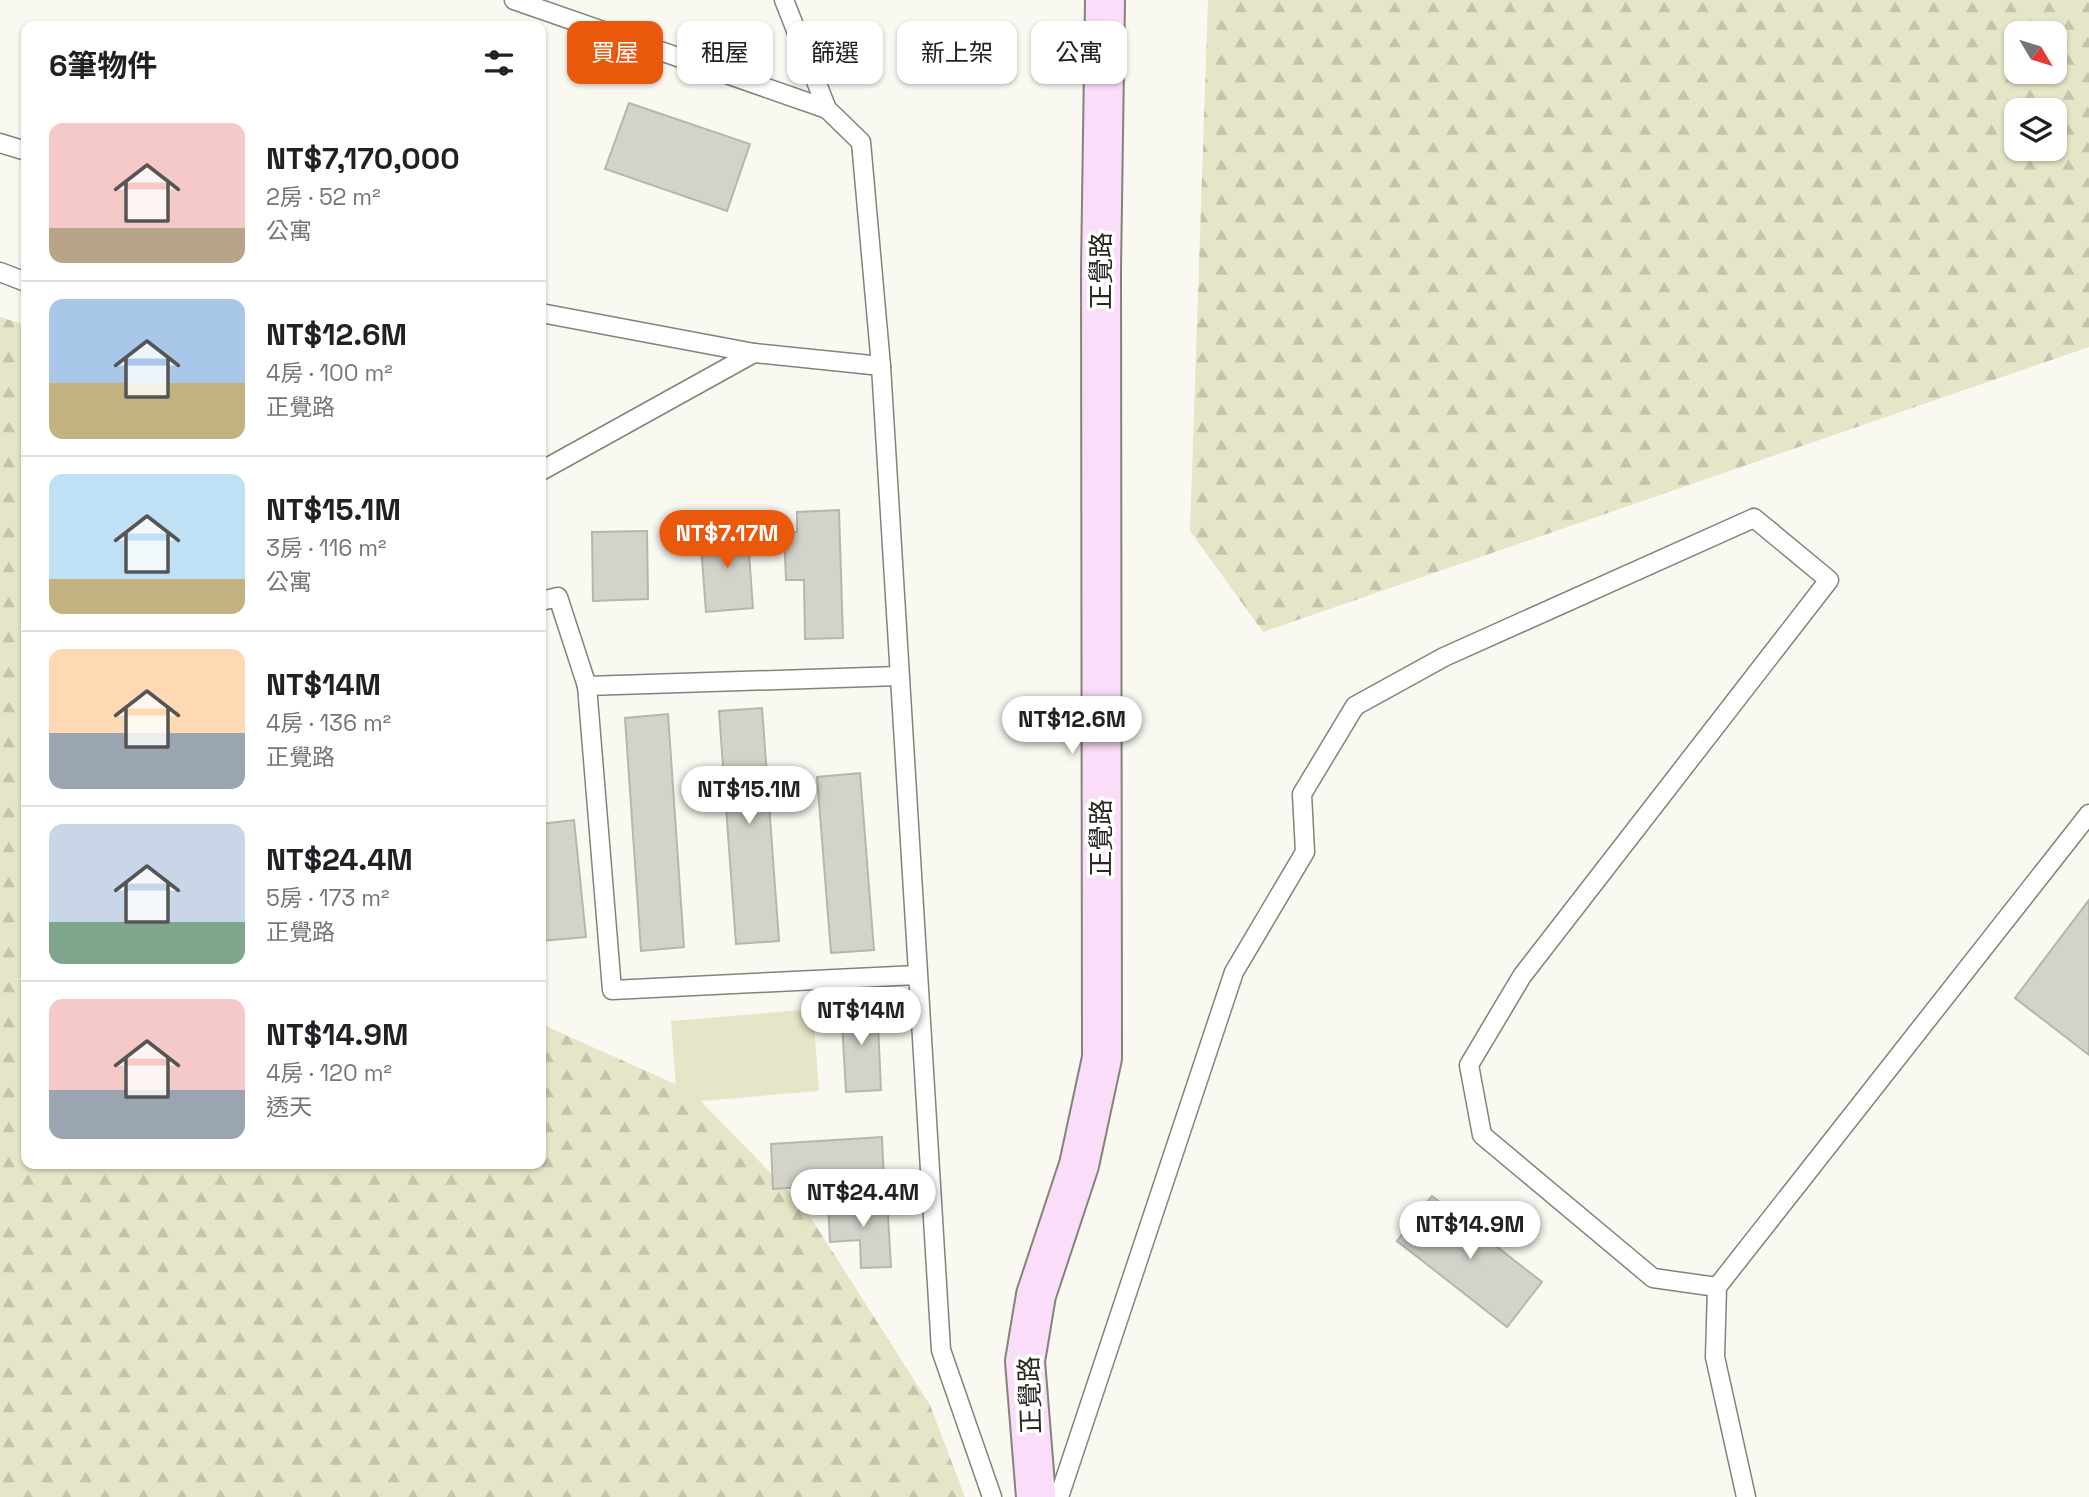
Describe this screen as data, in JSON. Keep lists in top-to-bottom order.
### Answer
{
  "streets": {
    "street": ["正覺路"]
  },
  "north": "bottom right",
  "page": {
    "chip": [
      "買屋",
      "租屋",
      "篩選",
      "新上架",
      "公寓"
    ],
    "heading": "6筆物件",
    "list": [
      {
        "name": "NT$7,170,000",
        "note": "2房 · 52 m² · 公寓"
      },
      {
        "name": "NT$12.6M",
        "note": "4房 · 100 m² · 正覺路"
      },
      {
        "name": "NT$15.1M",
        "note": "3房 · 116 m² · 公寓"
      },
      {
        "name": "NT$14M",
        "note": "4房 · 136 m² · 正覺路"
      },
      {
        "name": "NT$24.4M",
        "note": "5房 · 173 m² · 正覺路"
      },
      {
        "name": "NT$14.9M",
        "note": "4房 · 120 m² · 透天"
      }
    ],
    "price": [
      "NT$7.17M",
      "NT$12.6M",
      "NT$15.1M",
      "NT$14M",
      "NT$24.4M",
      "NT$14.9M"
    ]
  }
}
